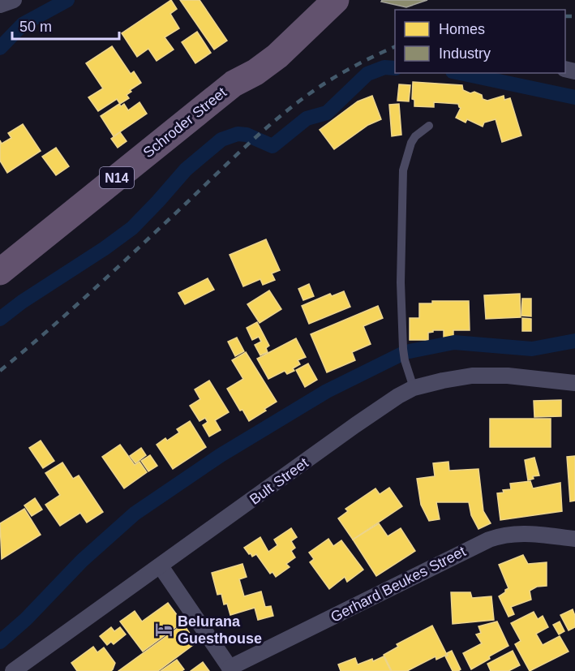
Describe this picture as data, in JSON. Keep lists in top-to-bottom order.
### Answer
{
  "streets": {
    "highway": ["Schroder Street", "N14"],
    "street": ["Bult Street", "Gerhard Beukes Street"]
  },
  "places": {
    "hotel": ["Belurana Guesthouse"]
  },
  "legend": ["Homes", "Industry"],
  "scale_bar": "50 m"
}
